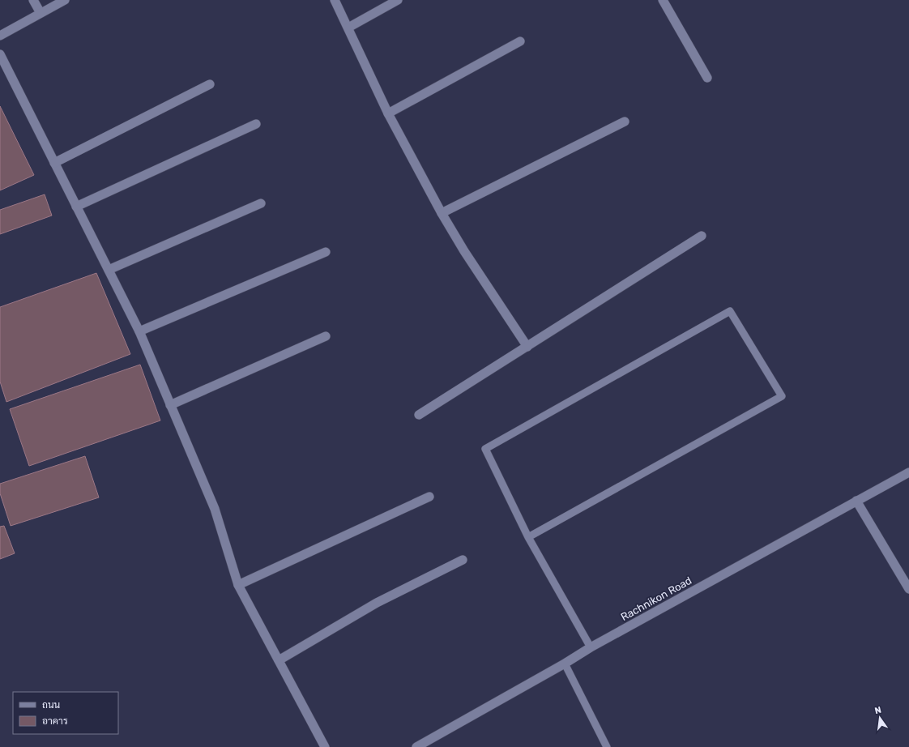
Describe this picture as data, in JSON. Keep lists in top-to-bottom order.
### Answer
{
  "streets": {
    "street": ["Rachnikon Road"]
  },
  "legend": ["ถนน", "อาคาร"],
  "north": "top"
}
